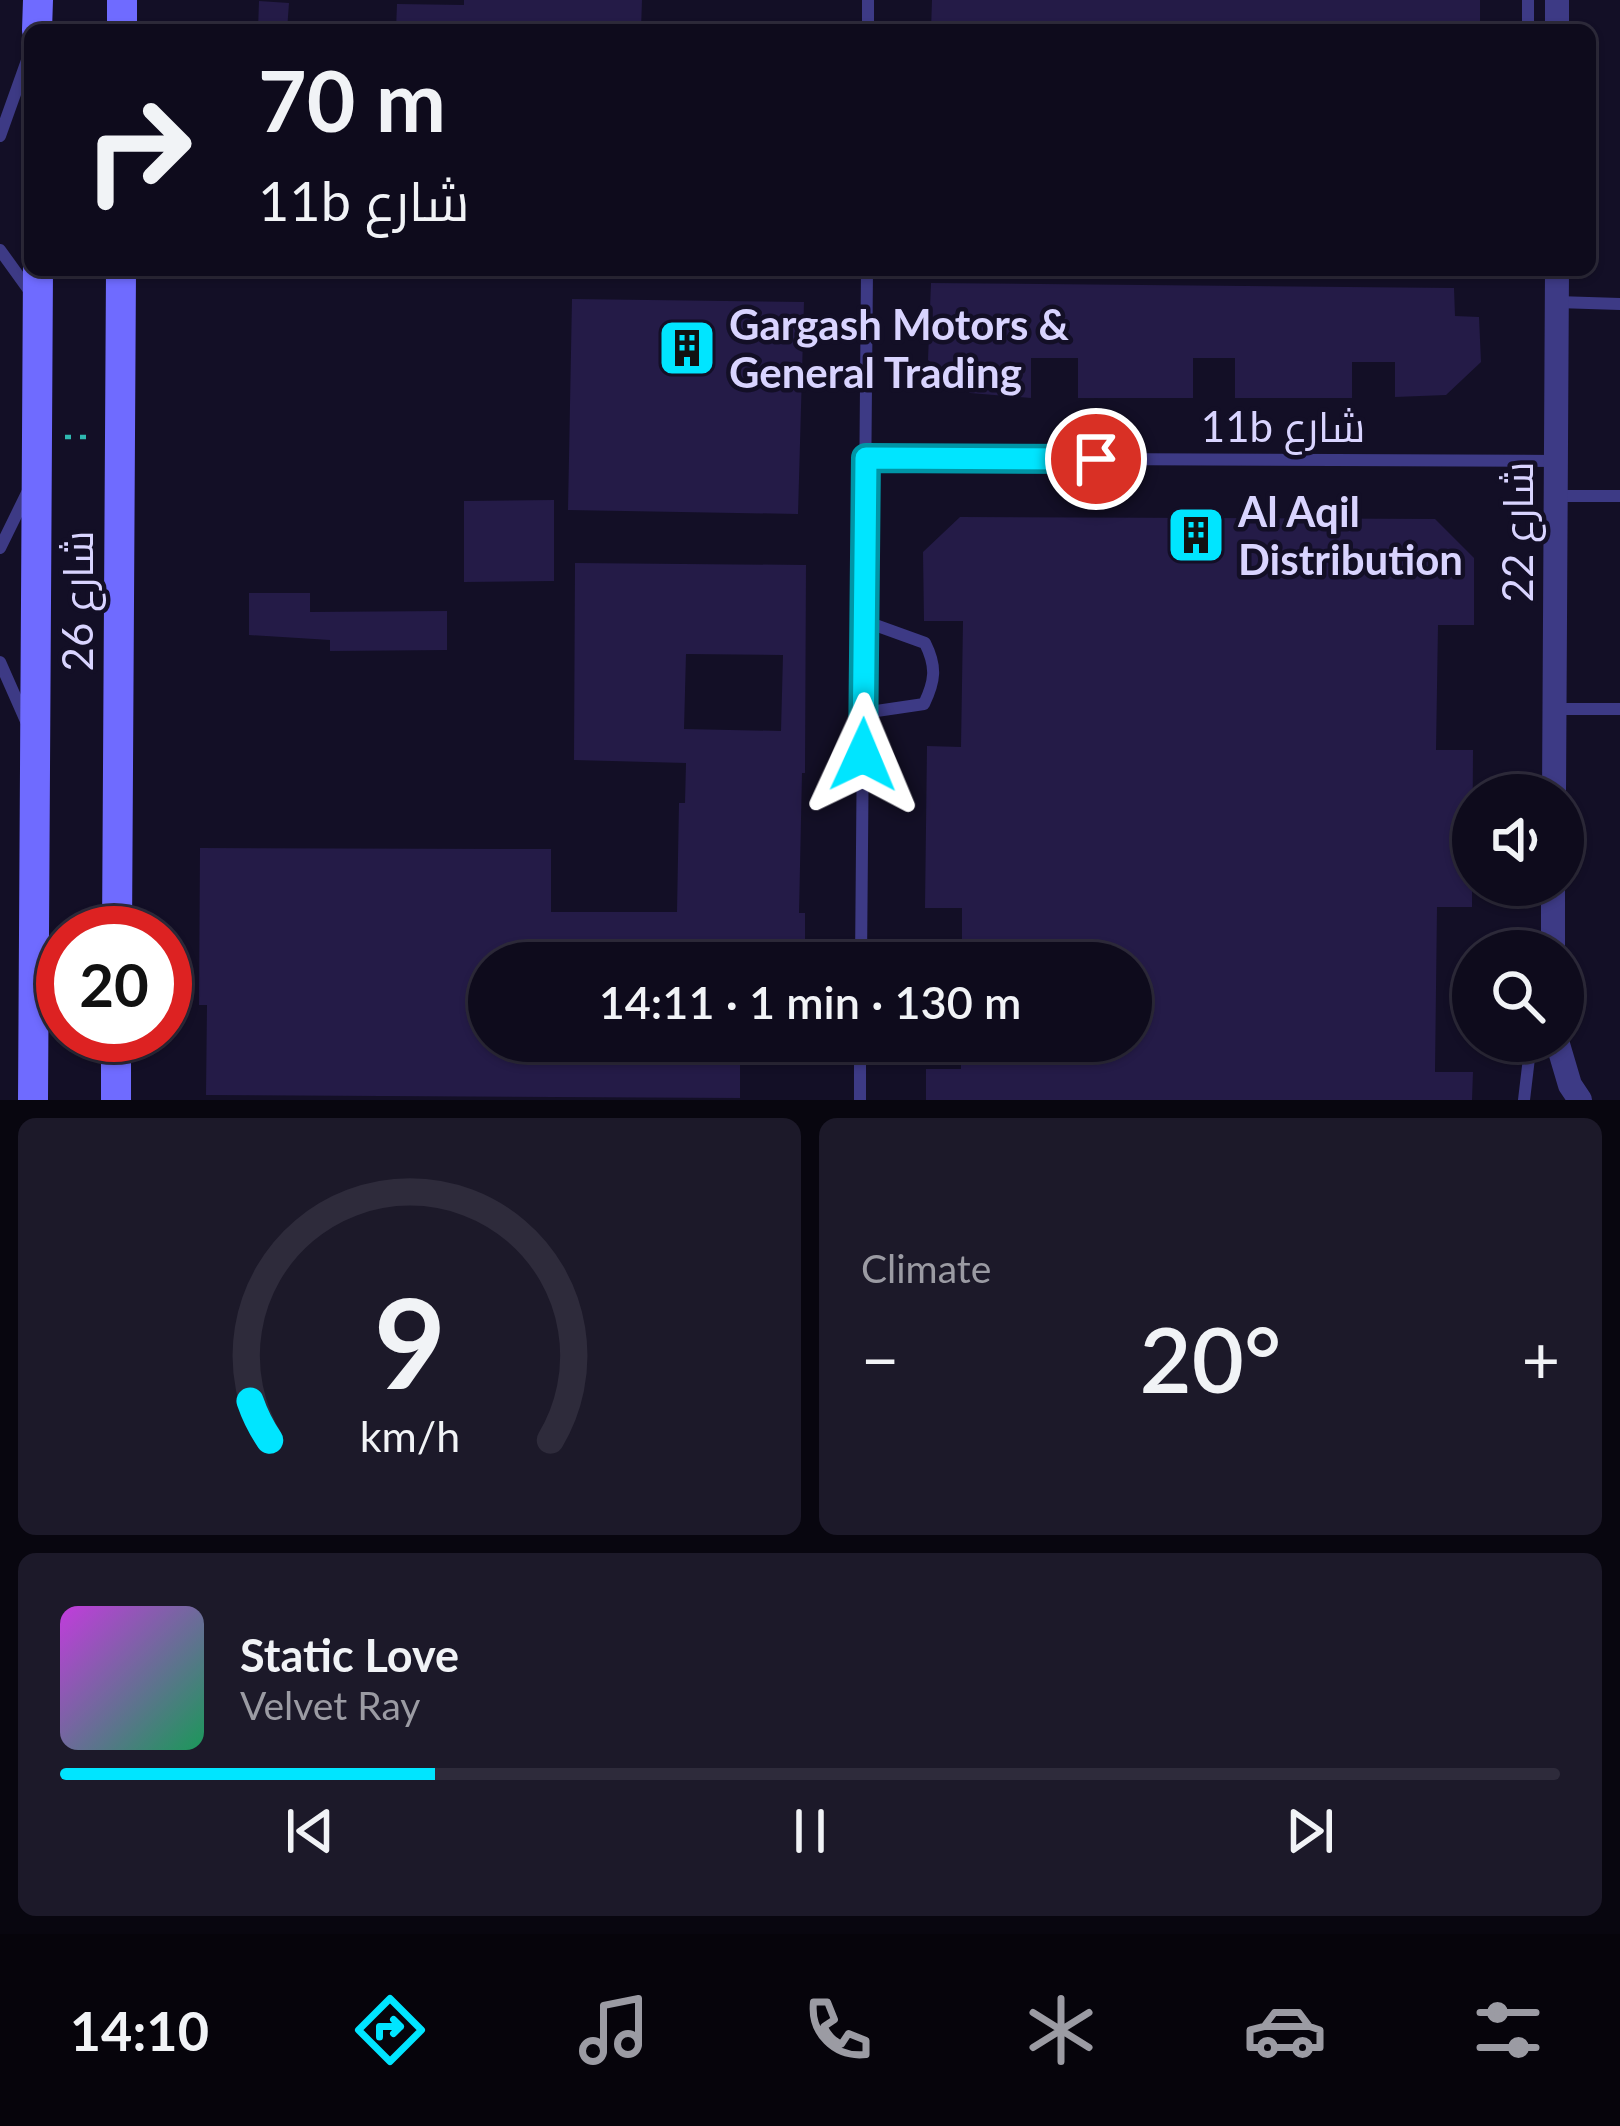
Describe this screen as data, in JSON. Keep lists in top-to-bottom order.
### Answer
{
  "streets": {
    "main road": ["شارع 26"],
    "street": ["شارع 22"],
    "lane": ["11b شارع"]
  },
  "crossings": [
    ["11b شارع", "شارع 22"]
  ],
  "places": {
    "building": ["Gargash Motors & General Trading", "Al Aqil Distribution"]
  },
  "page": {
    "turn": ["70 m", "11b شارع"],
    "limit": "20",
    "trip": "14:11 · 1 min · 130 m",
    "tile": "Climate",
    "heat": ["−", "20°", "+"],
    "song": ["Static Love", "Velvet Ray"],
    "tabs": "14:10",
    "gauge": ["9", "km/h"]
  }
}
